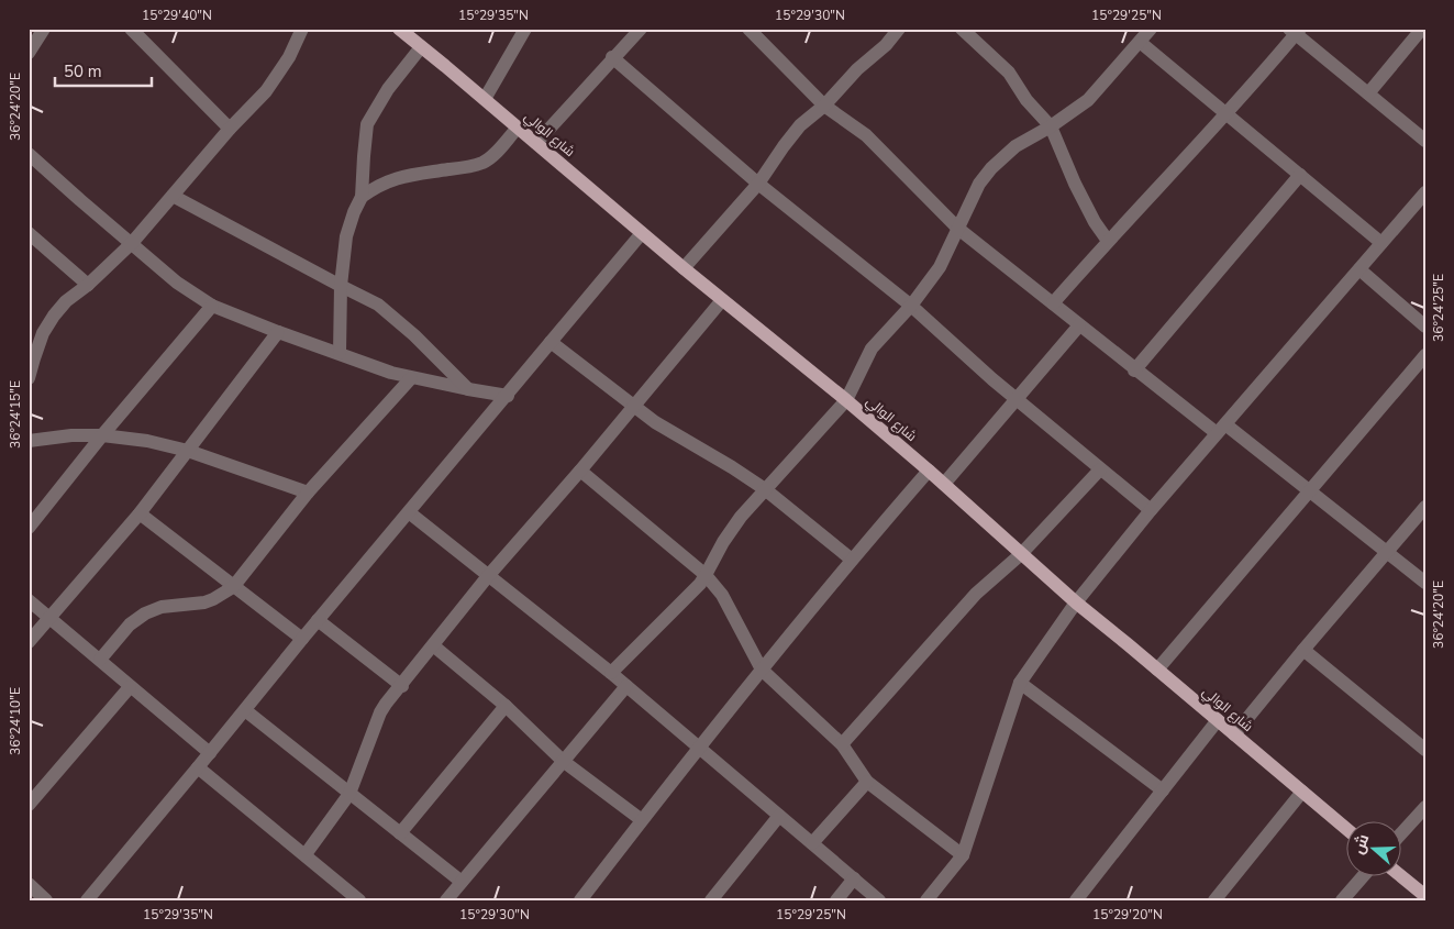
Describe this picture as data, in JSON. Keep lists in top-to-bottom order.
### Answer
{
  "streets": {
    "main road": ["شارع الوالي"]
  },
  "scale_bar": "50 m",
  "north": "left",
  "coordinates": [
    "15°29'40\"N",
    "15°29'35\"N",
    "15°29'30\"N",
    "15°29'25\"N",
    "36°24'20\"E",
    "36°24'25\"E",
    "36°24'15\"E",
    "36°24'10\"E",
    "15°29'20\"N"
  ]
}
